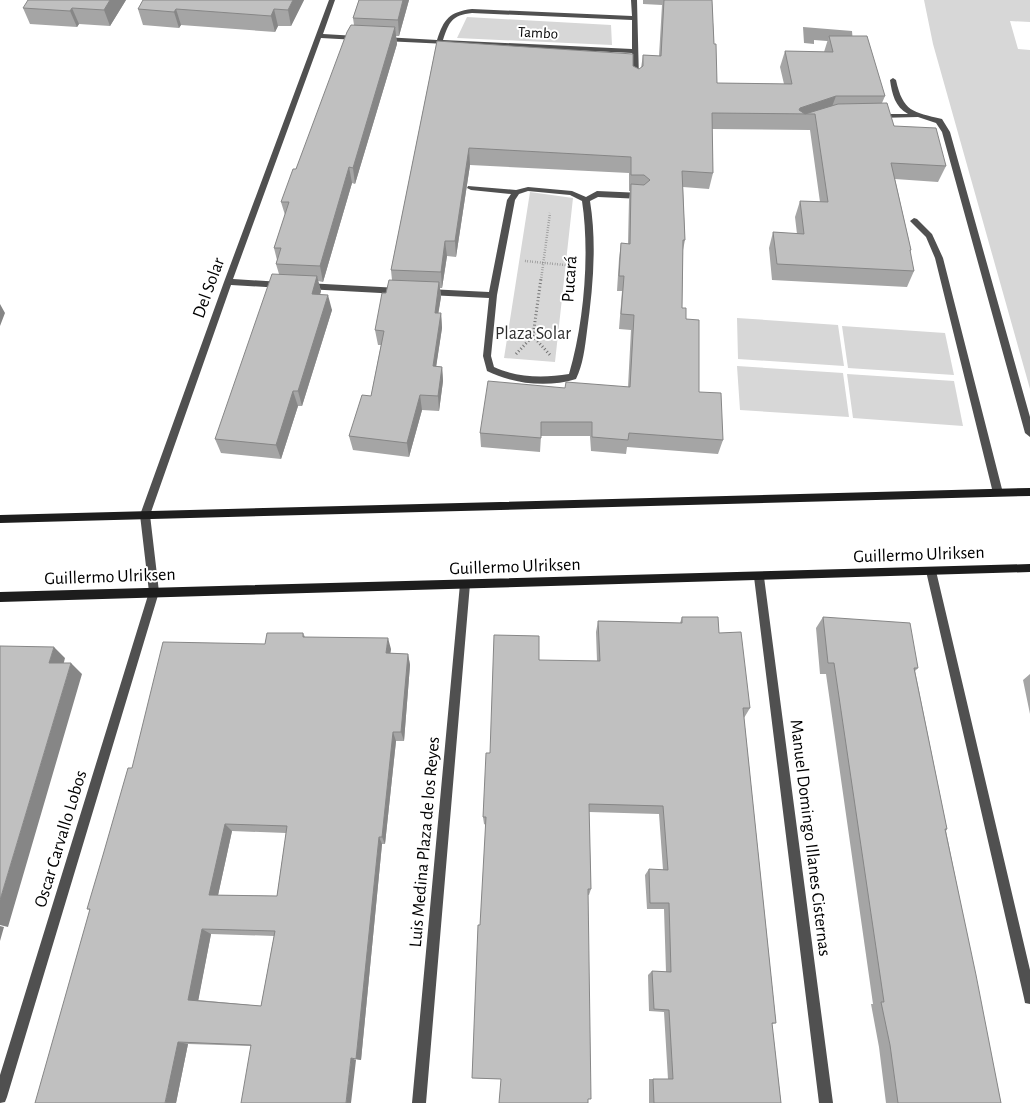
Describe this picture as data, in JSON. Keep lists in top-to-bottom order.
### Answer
{
  "streets": {
    "main road": ["Guillermo Ulriksen"],
    "street": [
      "Tambo",
      "Pucará",
      "Del Solar",
      "Manuel Domingo Illanes Cisternas",
      "Oscar Carvallo Lobos",
      "Luis Medina Plaza de los Reyes"
    ]
  },
  "crossings": [
    ["Del Solar", "Guillermo Ulriksen"],
    ["Del Solar", "Oscar Carvallo Lobos"],
    ["Guillermo Ulriksen", "Manuel Domingo Illanes Cisternas"],
    ["Guillermo Ulriksen", "Oscar Carvallo Lobos"],
    ["Guillermo Ulriksen", "Luis Medina Plaza de los Reyes"]
  ],
  "parks": ["Plaza Solar"]
}
